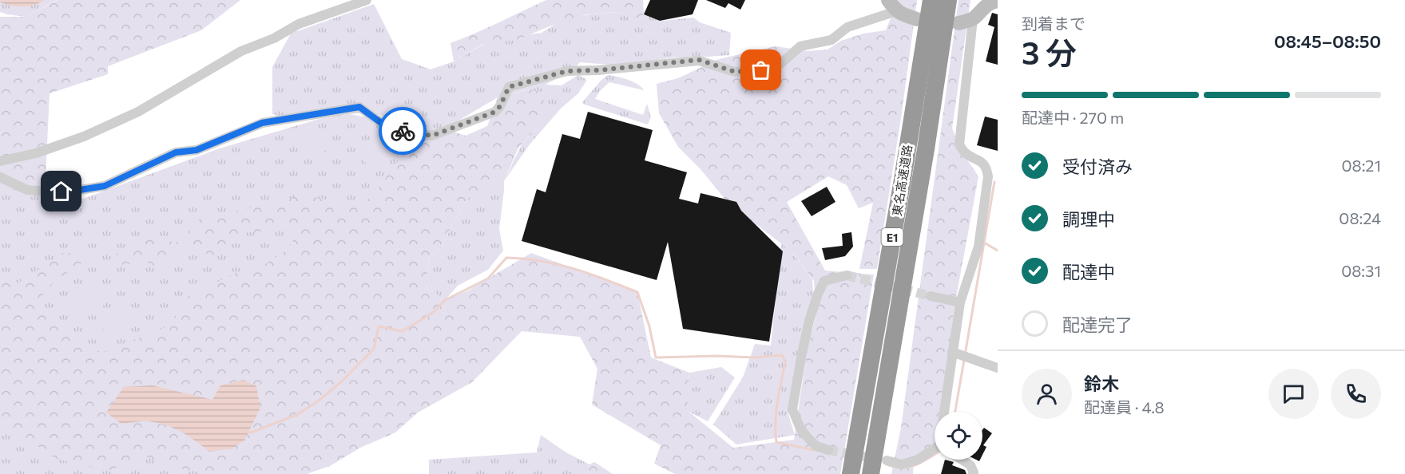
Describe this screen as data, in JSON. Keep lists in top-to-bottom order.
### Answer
{
  "streets": {
    "highway": ["東名高速道路", "E1"]
  },
  "page": {
    "heading": ["3 分", "到着まで", "08:45–08:50"],
    "panel": ["鈴木", "配達員 · 4.8"],
    "bar": "配達中 · 270 m",
    "list": [
      ["受付済み", "08:21"],
      ["調理中", "08:24"],
      ["配達中", "08:31"],
      "配達完了"
    ]
  }
}
